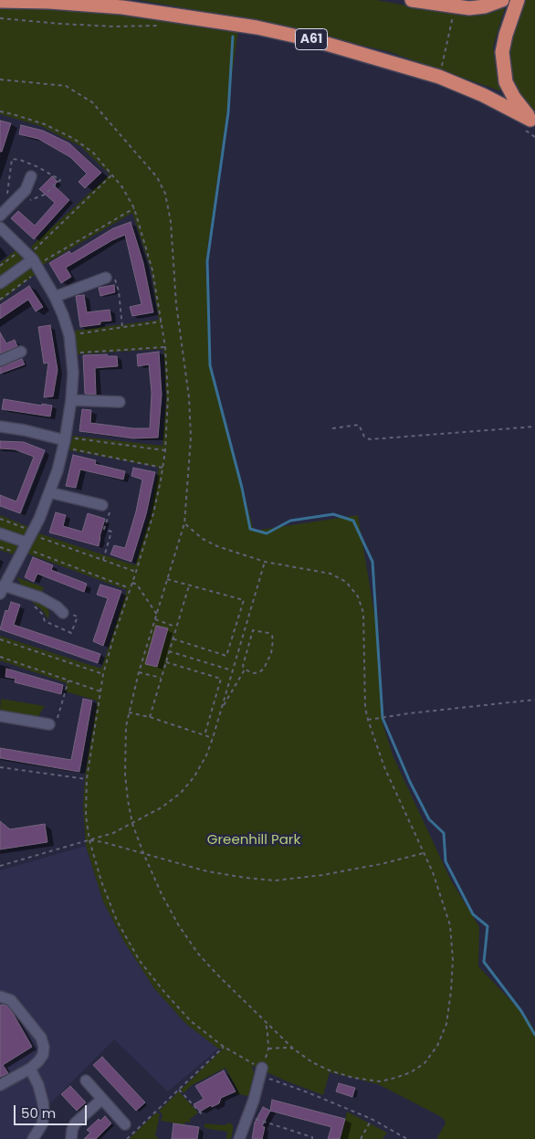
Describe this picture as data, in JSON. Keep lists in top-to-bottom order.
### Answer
{
  "streets": {
    "highway": ["A61"]
  },
  "parks": ["Greenhill Park"],
  "scale_bar": "50 m"
}
